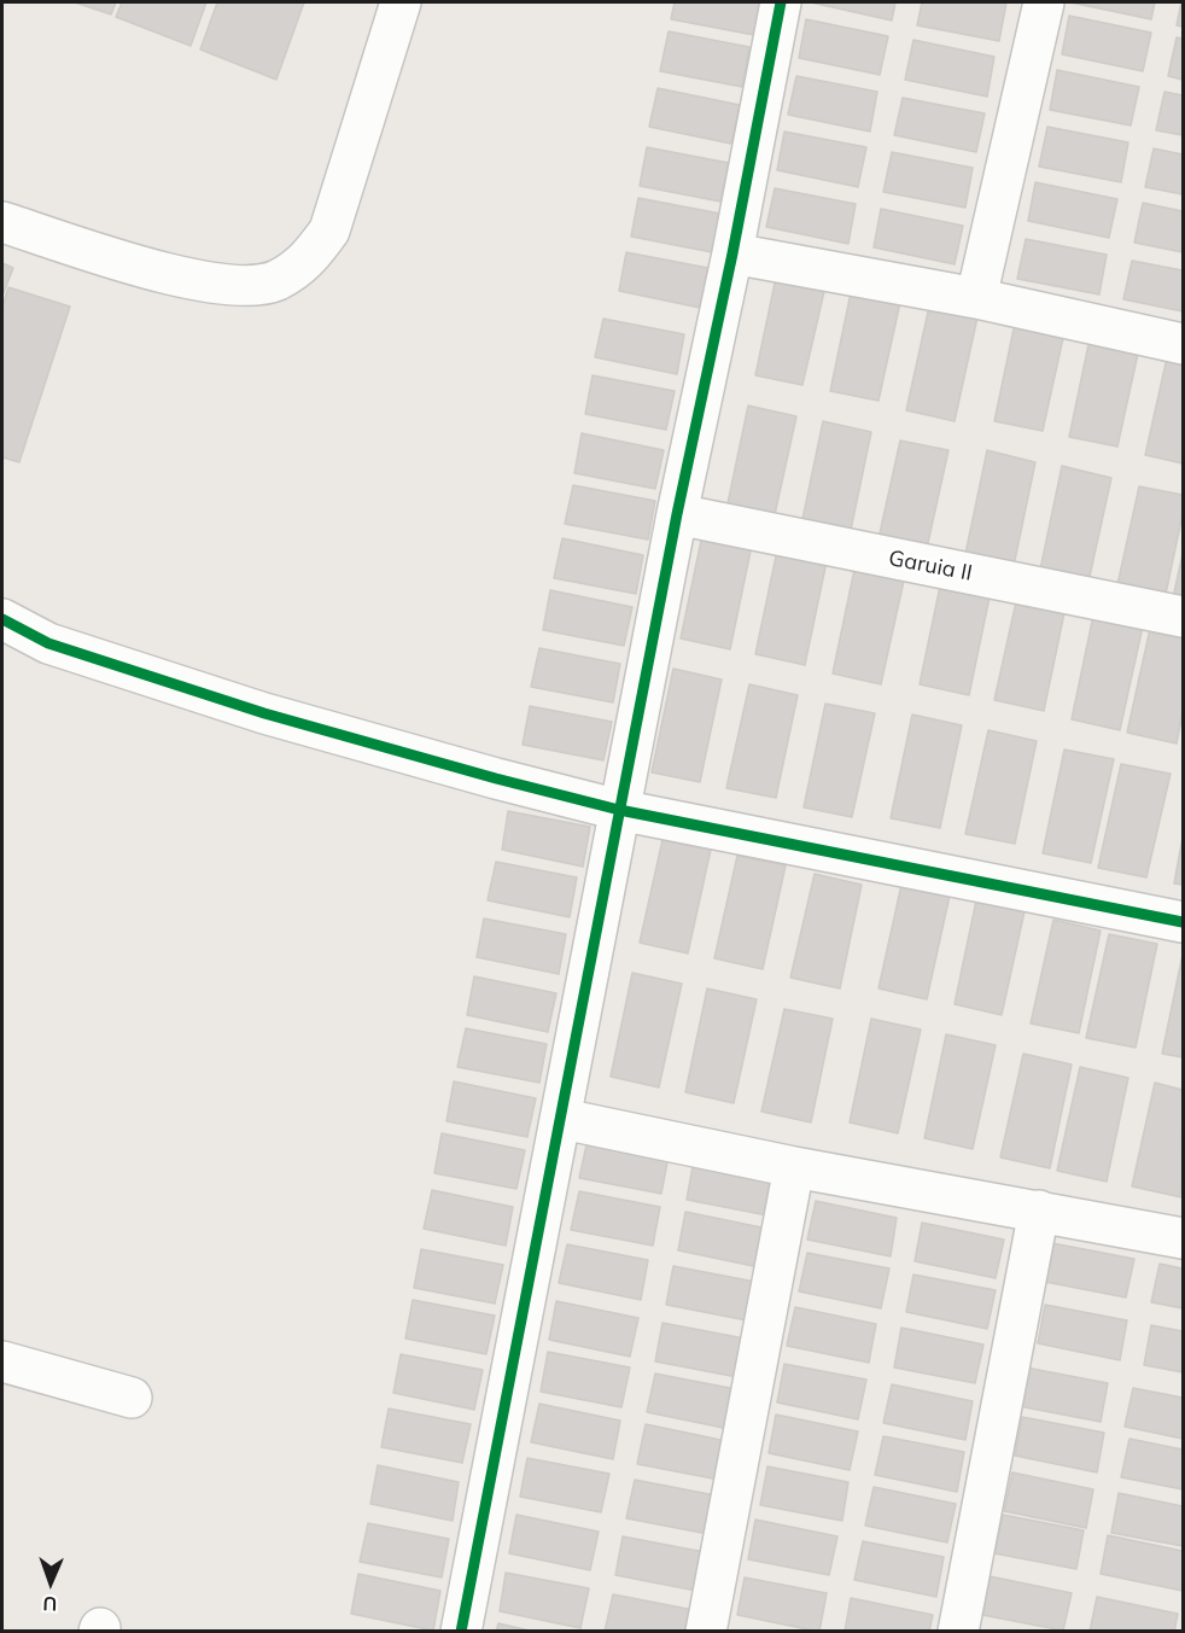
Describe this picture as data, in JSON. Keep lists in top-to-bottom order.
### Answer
{
  "streets": {
    "street": ["Garuia II"]
  },
  "north": "bottom"
}
